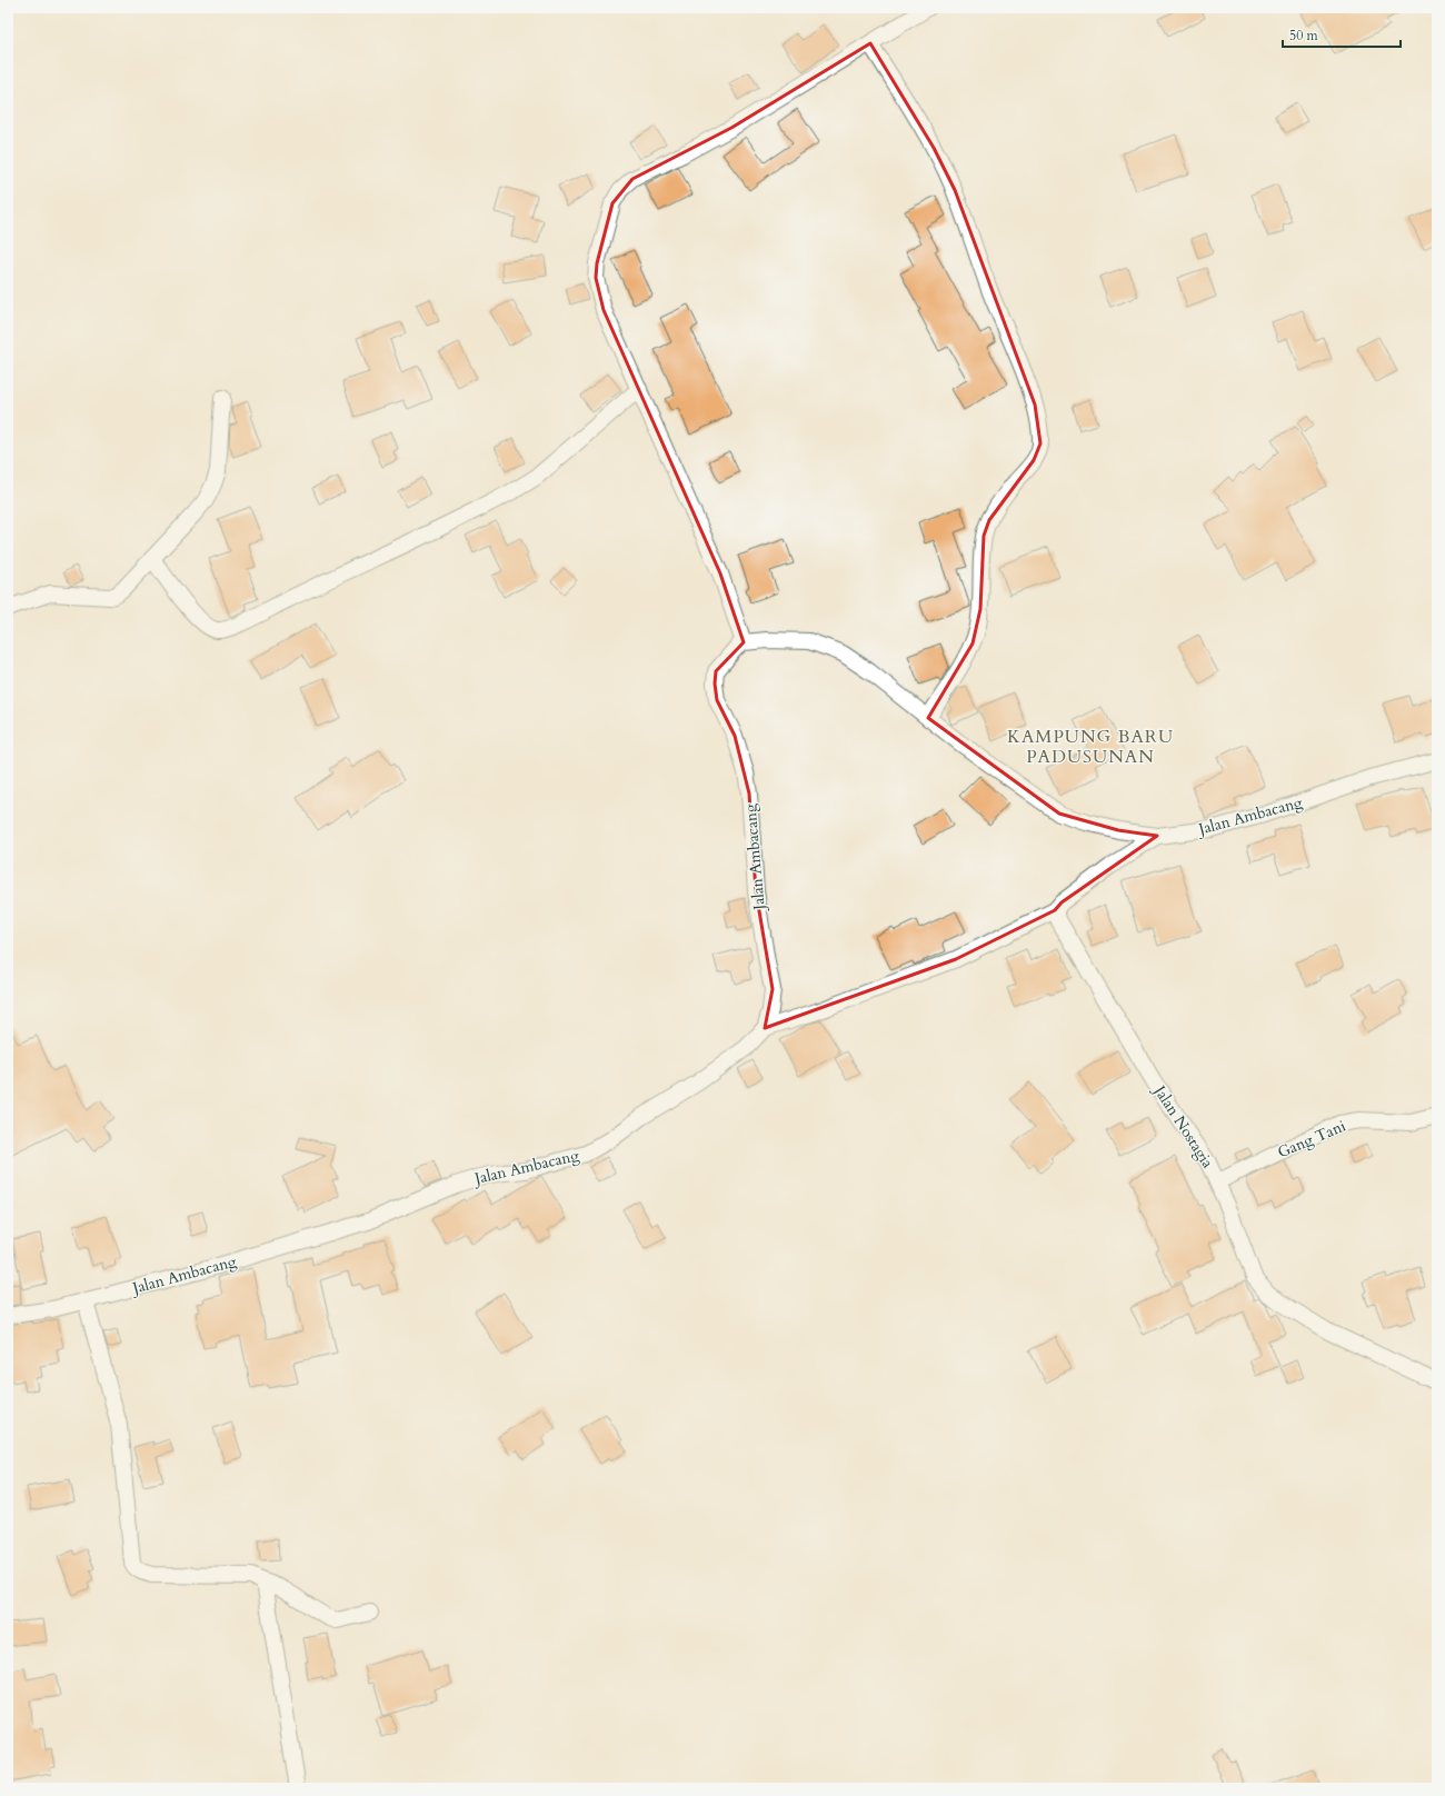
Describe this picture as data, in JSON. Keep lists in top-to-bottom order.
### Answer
{
  "streets": {
    "street": ["Jalan Ambacang", "Jalan Nostagia", "Gang Tani"]
  },
  "crossings": [
    ["Jalan Nostagia", "Gang Tani"]
  ],
  "districts": ["KAMPUNG BARU PADUSUNAN"],
  "scale_bar": "50 m"
}
